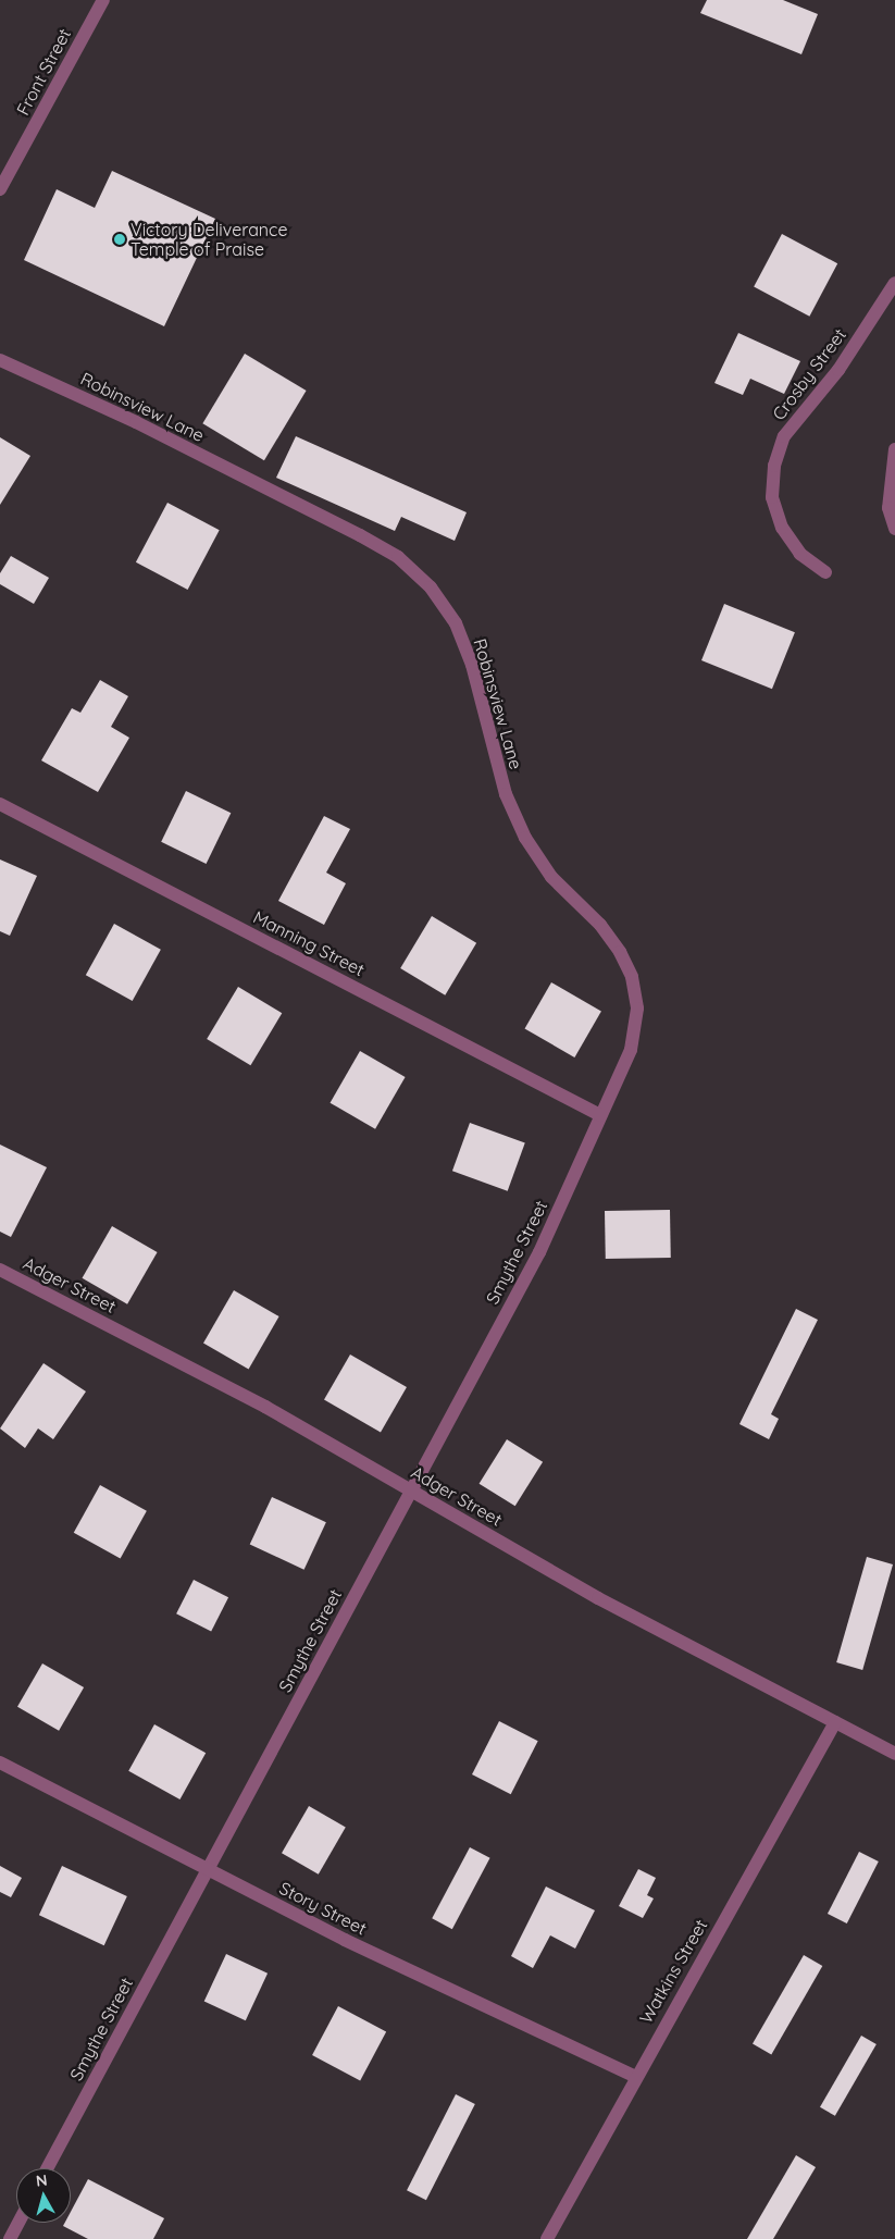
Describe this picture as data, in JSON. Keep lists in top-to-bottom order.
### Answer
{
  "streets": {
    "street": [
      "Front Street",
      "Crosby Street",
      "Robinsview Lane",
      "Manning Street",
      "Smythe Street",
      "Adger Street",
      "Story Street",
      "Watkins Street"
    ]
  },
  "crossings": [
    ["Robinsview Lane", "Manning Street"],
    ["Robinsview Lane", "Smythe Street"],
    ["Manning Street", "Smythe Street"],
    ["Smythe Street", "Adger Street"],
    ["Smythe Street", "Story Street"],
    ["Adger Street", "Watkins Street"],
    ["Story Street", "Watkins Street"]
  ],
  "places": ["Victory Deliverance Temple of Praise"],
  "north": "top"
}
